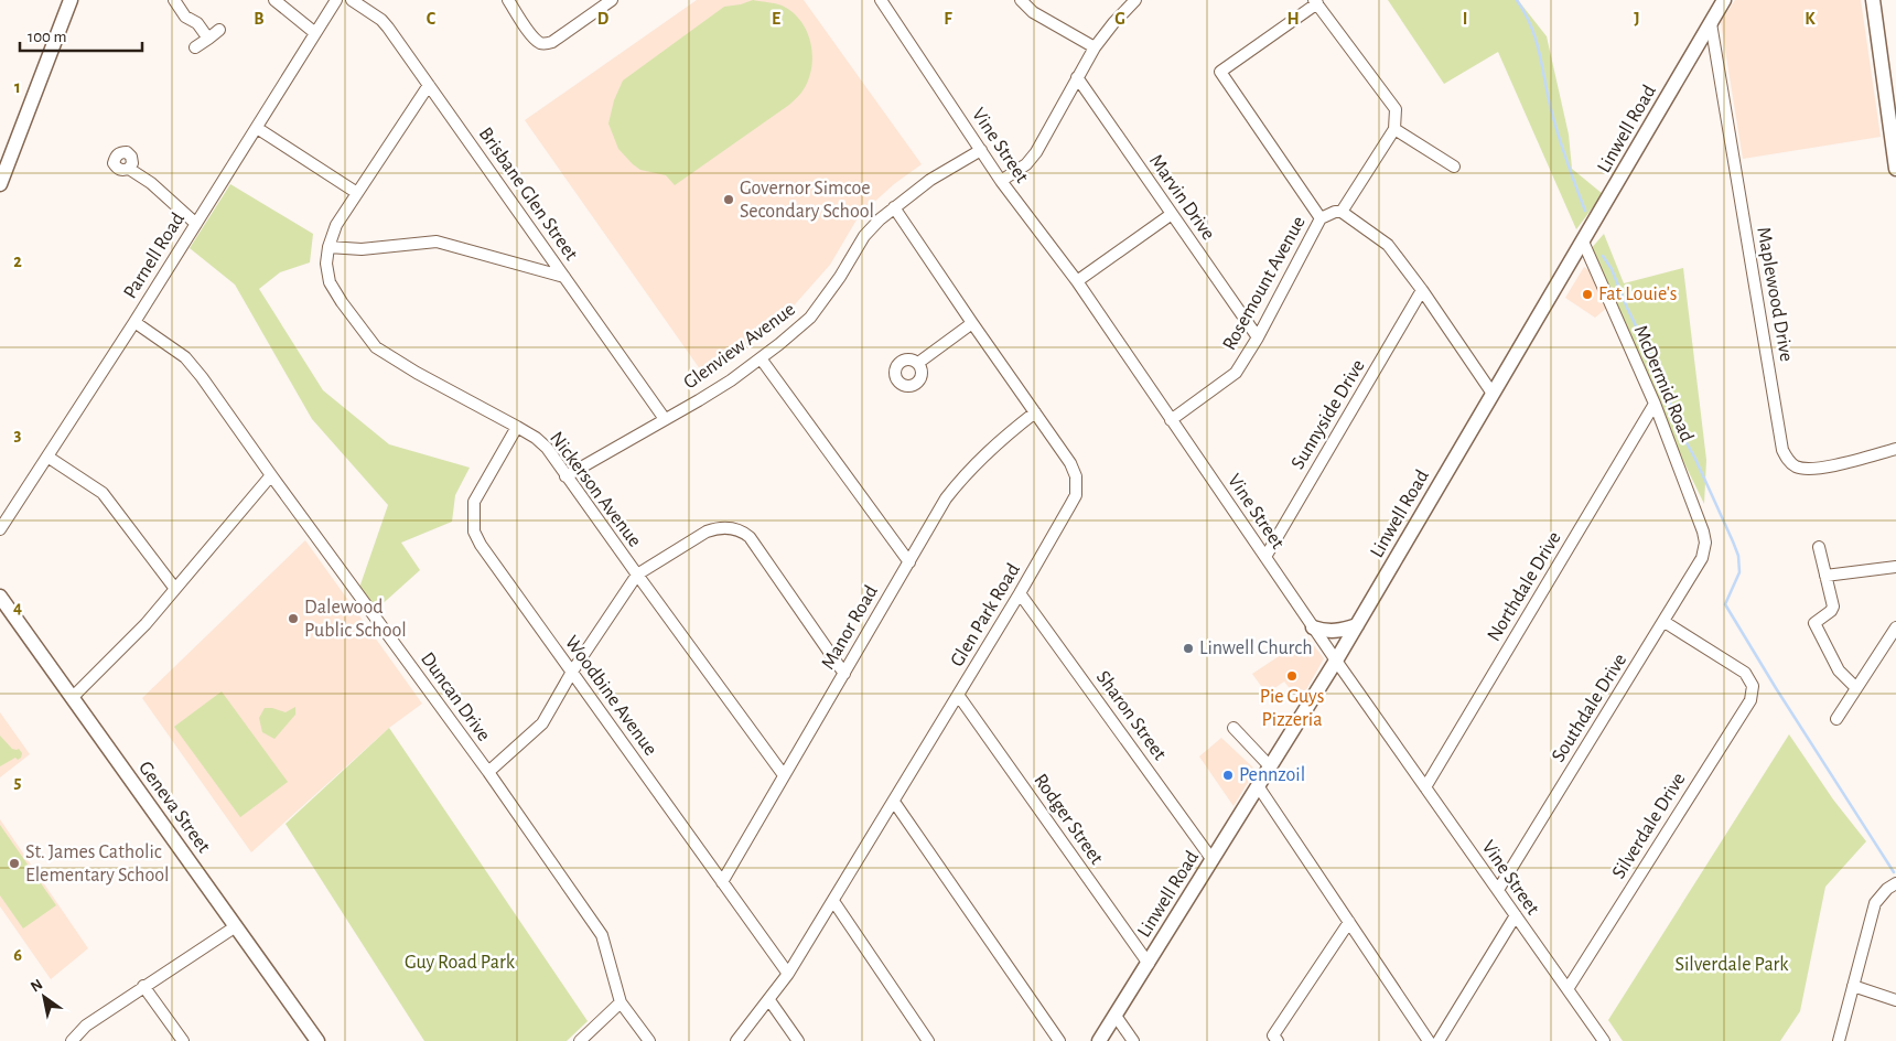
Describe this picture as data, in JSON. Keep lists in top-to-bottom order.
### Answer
{
  "streets": {
    "main road": ["Linwell Road", "Geneva Street"],
    "street": [
      "Vine Street",
      "Brisbane Glen Street",
      "Marvin Drive",
      "Parnell Road",
      "Rosemount Avenue",
      "Maplewood Drive",
      "Glenview Avenue",
      "McDermid Road",
      "Sunnyside Drive",
      "Nickerson Avenue",
      "Northdale Drive",
      "Glen Park Road",
      "Manor Road",
      "Woodbine Avenue",
      "Duncan Drive",
      "Southdale Drive",
      "Sharon Street",
      "Rodger Street",
      "Silverdale Drive"
    ]
  },
  "crossings": [
    ["Linwell Road", "Vine Street"],
    ["Linwell Road", "Maplewood Drive"],
    ["Linwell Road", "McDermid Road"],
    ["Linwell Road", "Sharon Street"],
    ["Linwell Road", "Rodger Street"],
    ["Vine Street", "Rosemount Avenue"],
    ["Vine Street", "Glenview Avenue"],
    ["Vine Street", "Sunnyside Drive"],
    ["Vine Street", "Northdale Drive"],
    ["Vine Street", "Southdale Drive"],
    ["Vine Street", "Silverdale Drive"],
    ["Brisbane Glen Street", "Glenview Avenue"],
    ["Marvin Drive", "Rosemount Avenue"],
    ["Parnell Road", "Duncan Drive"],
    ["Glenview Avenue", "Nickerson Avenue"],
    ["Glenview Avenue", "Glen Park Road"],
    ["McDermid Road", "Northdale Drive"],
    ["McDermid Road", "Southdale Drive"],
    ["Nickerson Avenue", "Manor Road"],
    ["Nickerson Avenue", "Woodbine Avenue"],
    ["Glen Park Road", "Manor Road"],
    ["Glen Park Road", "Woodbine Avenue"],
    ["Glen Park Road", "Sharon Street"],
    ["Glen Park Road", "Rodger Street"],
    ["Manor Road", "Woodbine Avenue"],
    ["Southdale Drive", "Silverdale Drive"]
  ],
  "parks": ["Guy Road Park", "Silverdale Park"],
  "places": [
    "Governor Simcoe Secondary School",
    "Fat Louie's",
    "Dalewood Public School",
    "Linwell Church",
    "Pie Guys Pizzeria",
    "Pennzoil",
    "St. James Catholic Elementary School"
  ],
  "scale_bar": "100 m",
  "north": "top left",
  "grid": {
    "columns": [
      "B",
      "C",
      "D",
      "E",
      "F",
      "G",
      "H",
      "I",
      "J",
      "K"
    ],
    "rows": [
      "1",
      "2",
      "3",
      "4",
      "5",
      "6"
    ]
  }
}
